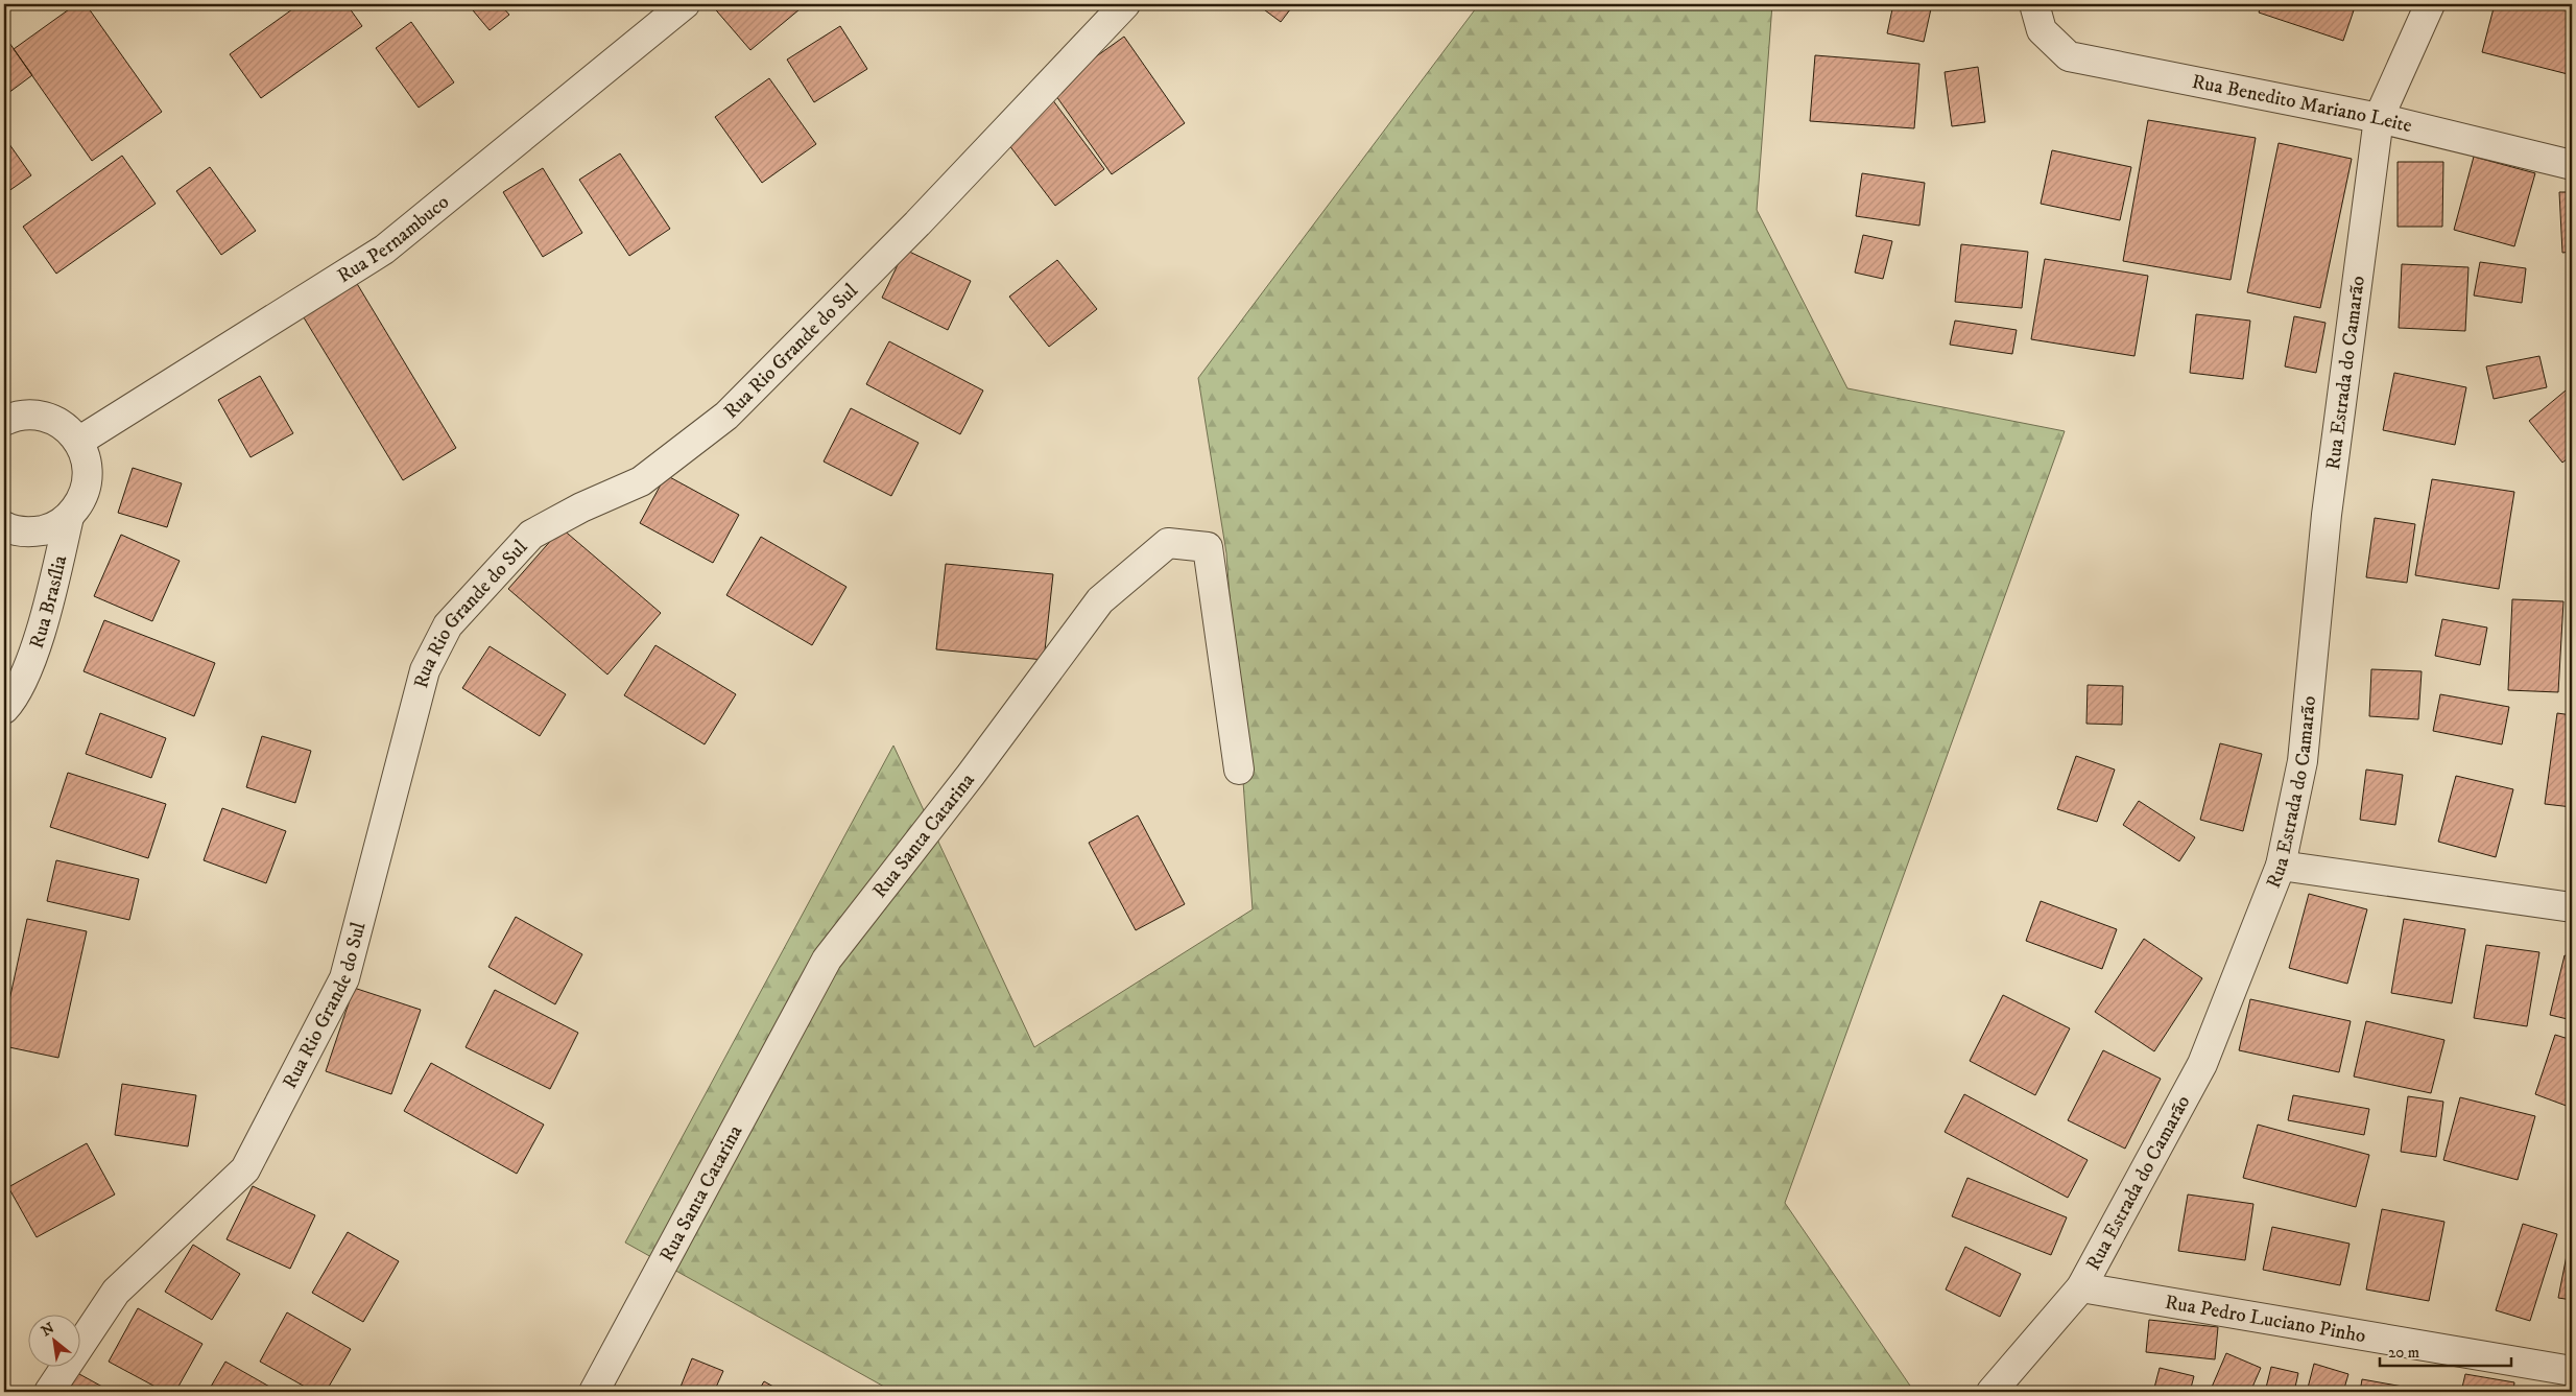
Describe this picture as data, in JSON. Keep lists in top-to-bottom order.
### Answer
{
  "streets": {
    "street": [
      "Rua Benedito Mariano Leite",
      "Rua Pernambuco",
      "Rua Rio Grande do Sul",
      "Rua Estrada do Camarão",
      "Rua Brasília",
      "Rua Santa Catarina",
      "Rua Pedro Luciano Pinho"
    ]
  },
  "crossings": [
    ["Rua Benedito Mariano Leite", "Rua Estrada do Camarão"],
    ["Rua Estrada do Camarão", "Rua Pedro Luciano Pinho"]
  ],
  "scale_bar": "20 m",
  "north": "top left"
}
